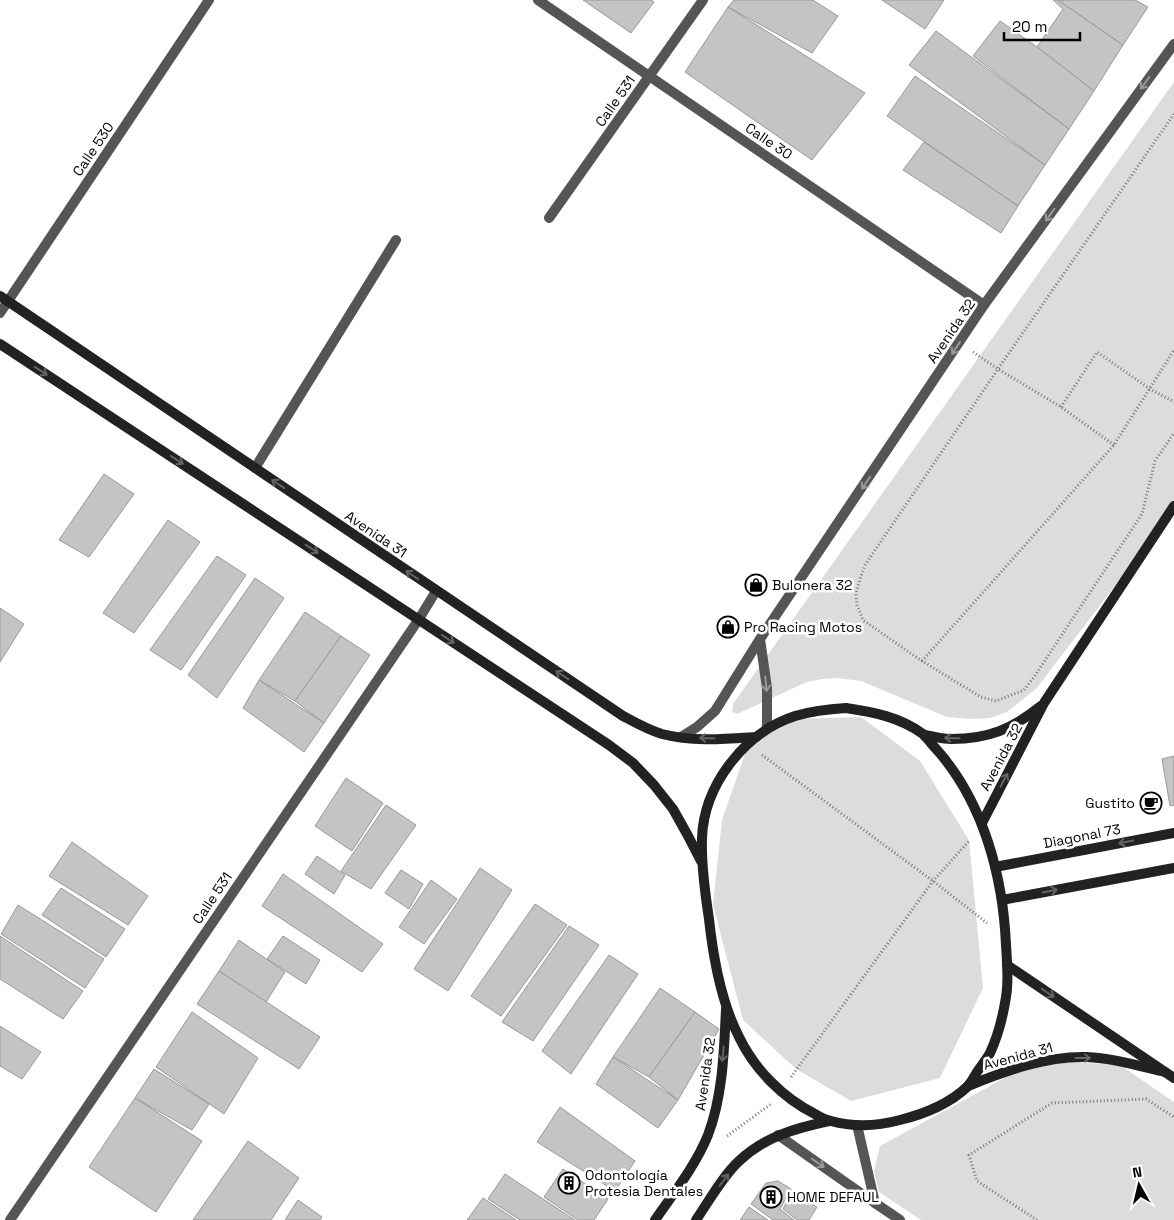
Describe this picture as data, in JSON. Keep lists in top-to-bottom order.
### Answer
{
  "streets": {
    "main road": ["Avenida 32", "Avenida 31", "Diagonal 73"],
    "street": ["Calle 531", "Calle 30", "Calle 530"]
  },
  "crossings": [
    ["Calle 531", "Calle 30"],
    ["Calle 531", "Avenida 31"],
    ["Calle 30", "Avenida 32"],
    ["Calle 530", "Avenida 31"],
    ["Avenida 32", "Avenida 31"]
  ],
  "places": {
    "shop": ["Bulonera 32", "Pro Racing Motos"],
    "cafe": ["Gustito"],
    "building": ["Odontología Protesia Dentales", "HOME DEFAUL"]
  },
  "scale_bar": "20 m",
  "north": "top"
}
